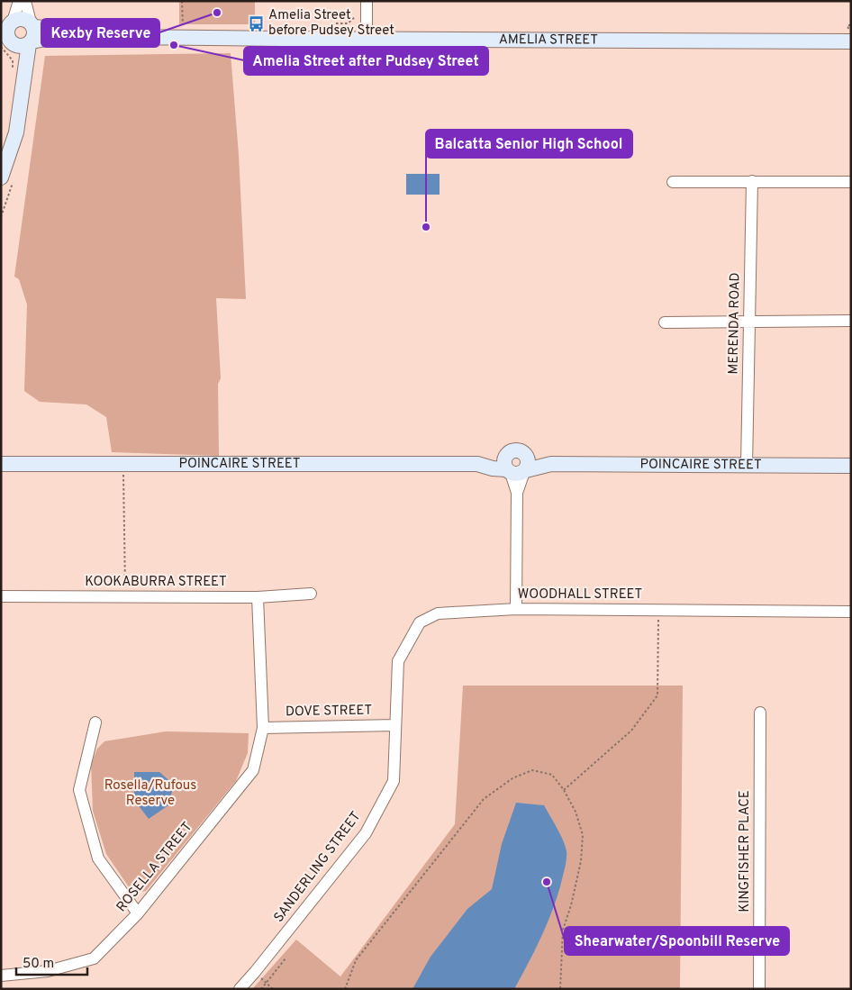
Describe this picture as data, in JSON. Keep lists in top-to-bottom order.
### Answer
{
  "streets": {
    "main road": ["AMELIA STREET", "POINCAIRE STREET"],
    "street": [
      "MERENDA ROAD",
      "KOOKABURRA STREET",
      "WOODHALL STREET",
      "DOVE STREET",
      "KINGFISHER PLACE",
      "ROSELLA STREET",
      "SANDERLING STREET"
    ]
  },
  "crossings": [
    ["MERENDA ROAD", "POINCAIRE STREET"],
    ["KOOKABURRA STREET", "ROSELLA STREET"],
    ["WOODHALL STREET", "DOVE STREET"],
    ["WOODHALL STREET", "SANDERLING STREET"],
    ["DOVE STREET", "ROSELLA STREET"],
    ["DOVE STREET", "SANDERLING STREET"]
  ],
  "parks": ["Rosella/Rufous Reserve"],
  "places": {
    "other": [
      "Kexby Reserve",
      "Amelia Street after Pudsey Street",
      "Balcatta Senior High School",
      "Shearwater/Spoonbill Reserve"
    ],
    "bus stop": ["Amelia Street before Pudsey Street"]
  },
  "scale_bar": "50 m"
}
